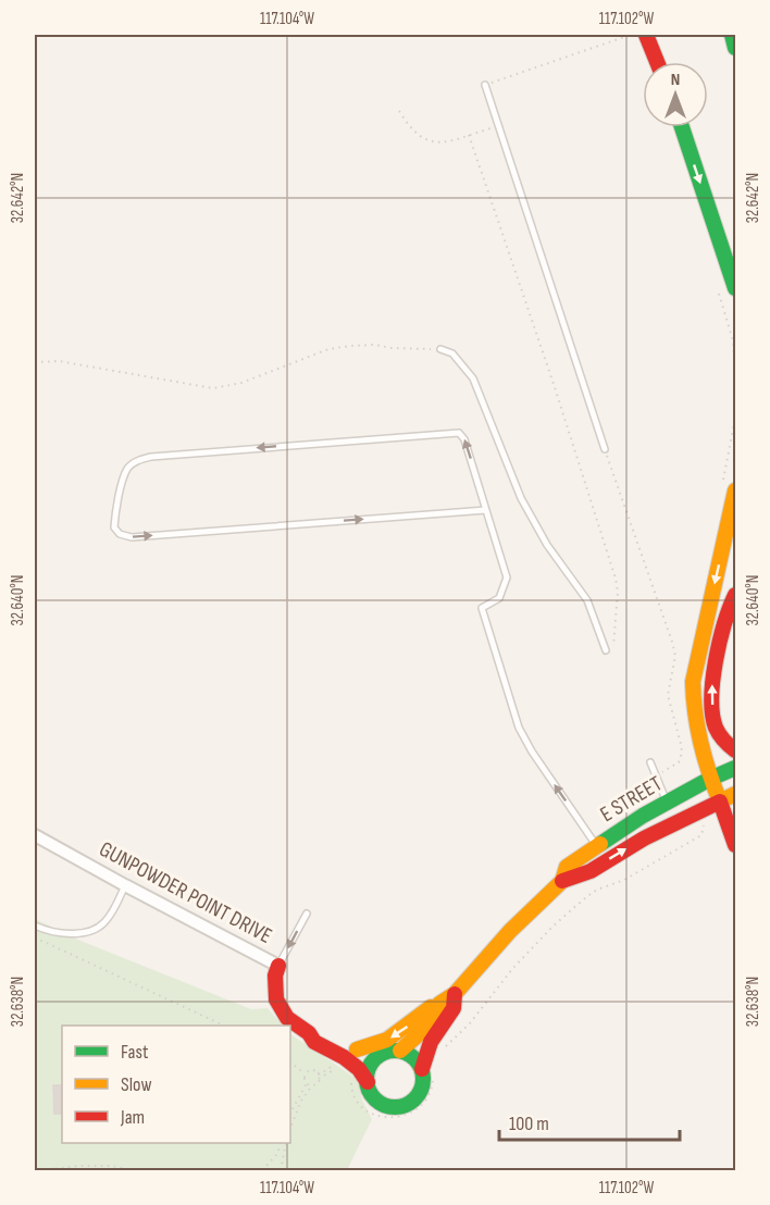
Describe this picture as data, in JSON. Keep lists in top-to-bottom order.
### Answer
{
  "streets": {
    "main road": ["E STREET", "GUNPOWDER POINT DRIVE"]
  },
  "crossings": [
    ["E STREET", "GUNPOWDER POINT DRIVE"]
  ],
  "legend": ["Fast", "Slow", "Jam"],
  "scale_bar": "100 m",
  "north": "top",
  "coordinates": [
    "117.104°W",
    "117.102°W",
    "32.642°N",
    "32.640°N",
    "32.638°N"
  ]
}
